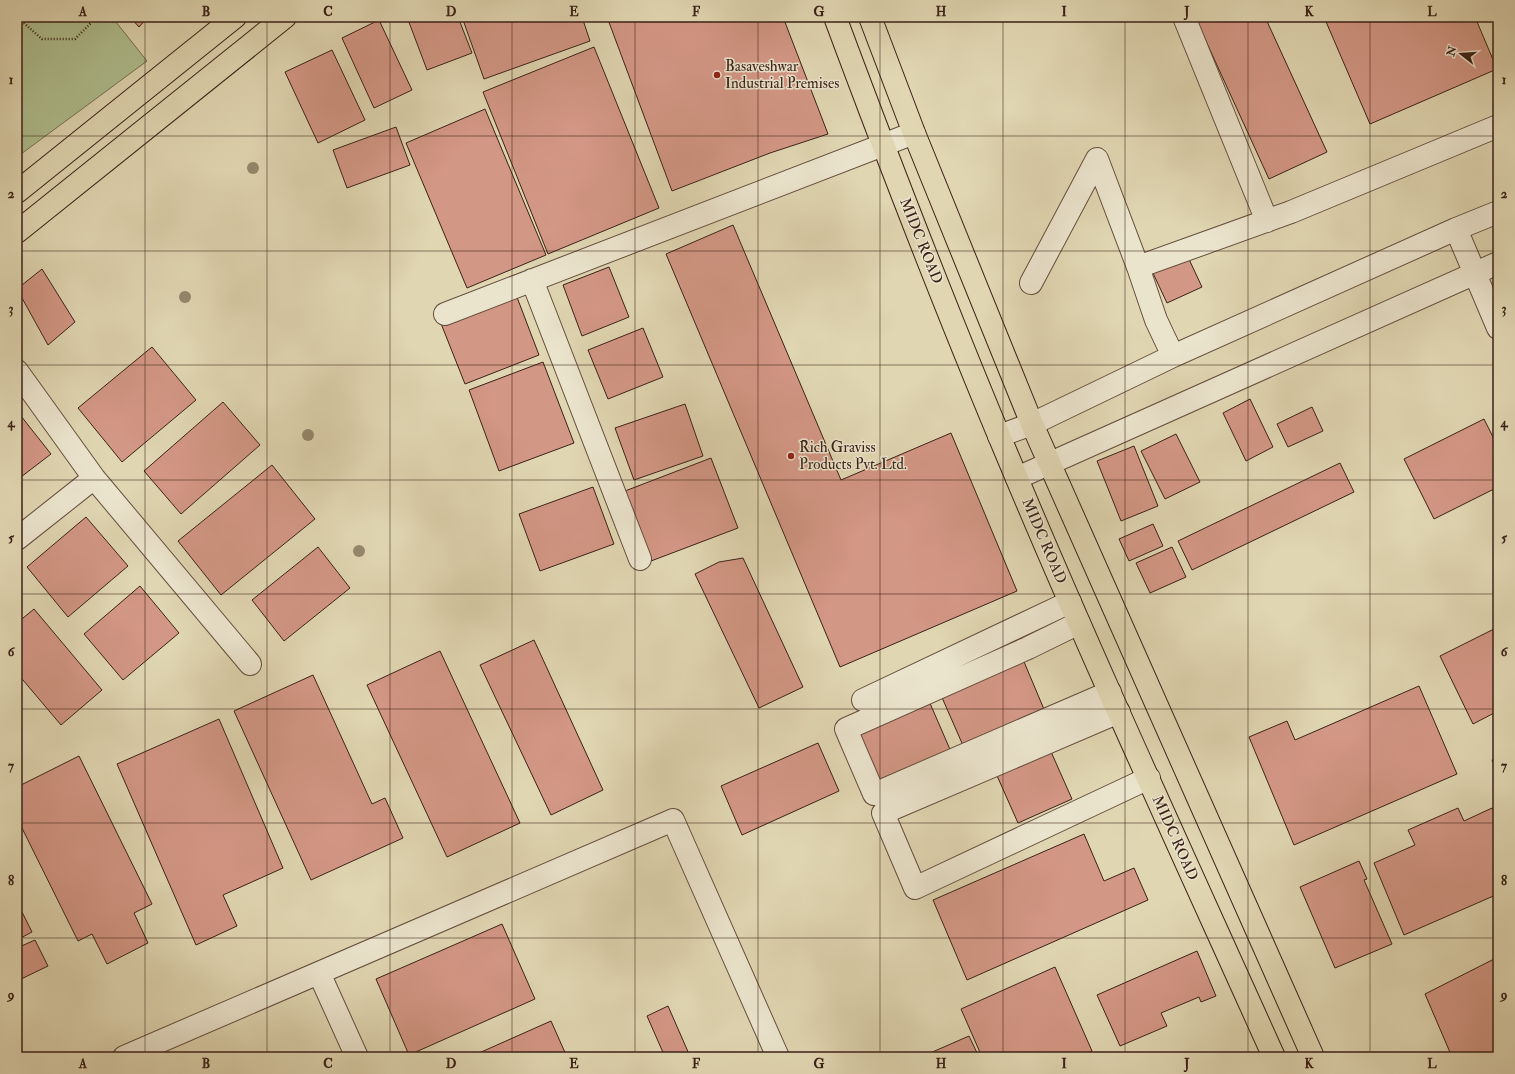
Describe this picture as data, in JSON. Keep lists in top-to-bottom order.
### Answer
{
  "streets": {
    "main road": ["MIDC ROAD"]
  },
  "places": ["Basaveshwar Industrial Premises", "Rich Graviss Products Pvt. Ltd."],
  "north": "left",
  "grid": {
    "columns": [
      "A",
      "B",
      "C",
      "D",
      "E",
      "F",
      "G",
      "H",
      "I",
      "J",
      "K",
      "L"
    ],
    "rows": [
      "1",
      "2",
      "3",
      "4",
      "5",
      "6",
      "7",
      "8",
      "9"
    ]
  }
}
